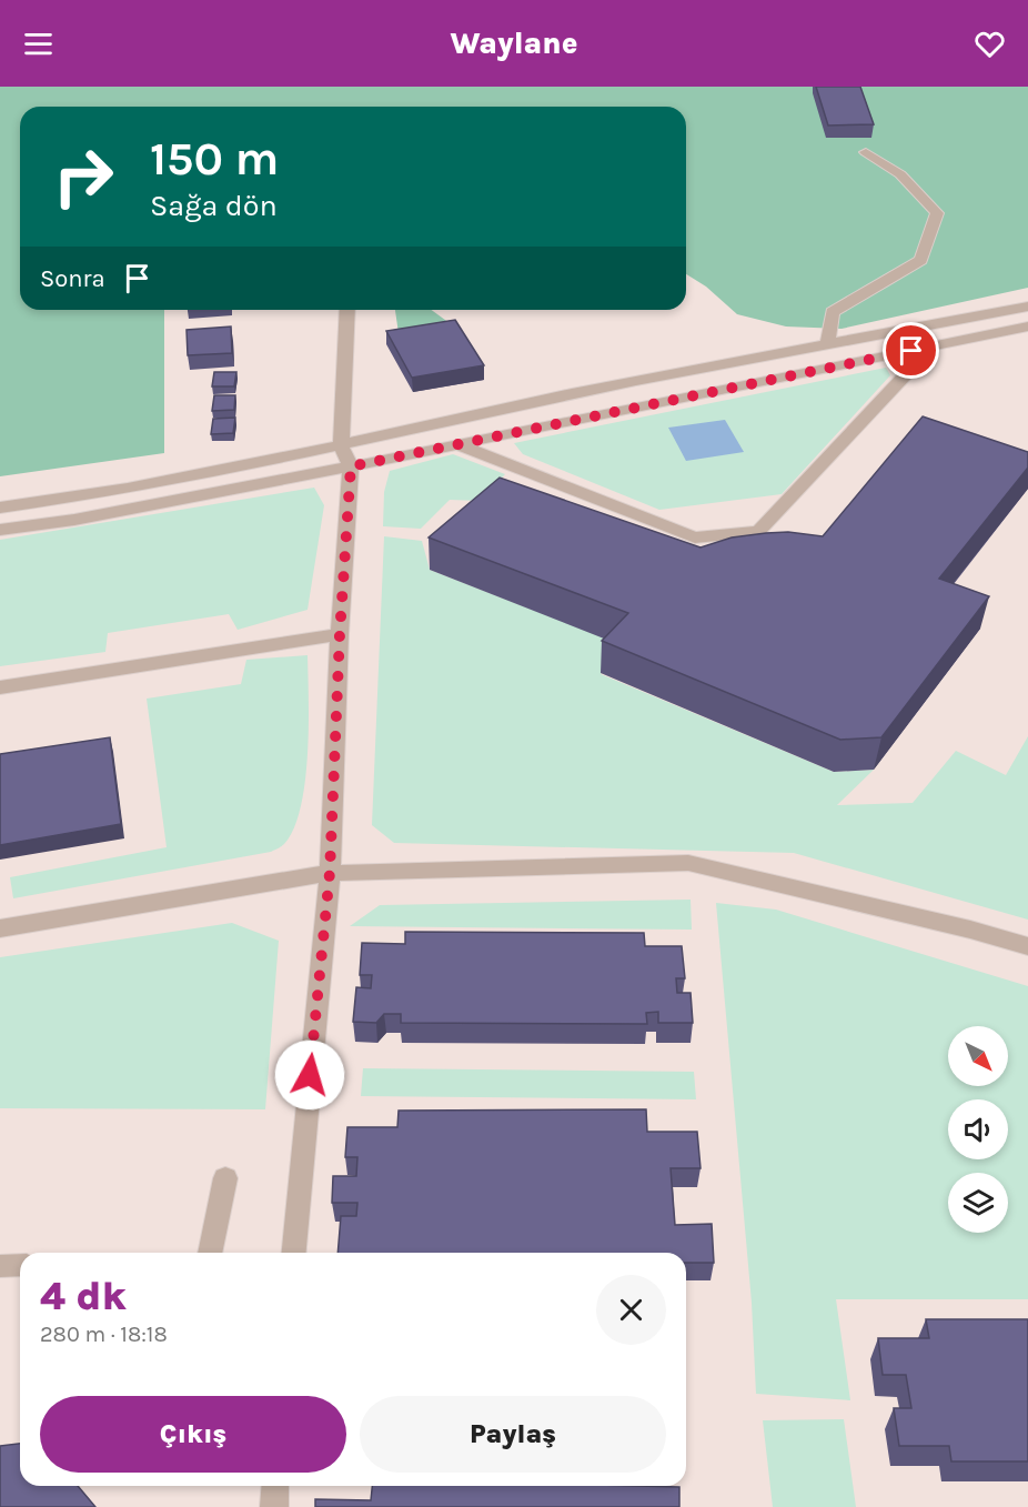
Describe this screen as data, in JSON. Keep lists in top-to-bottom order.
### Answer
{
  "north": "bottom right",
  "page": {
    "header": "Waylane",
    "turn": ["150 m", "Sağa dön"],
    "then": "Sonra",
    "heading": ["4 dk", "280 m · 18:18"],
    "buttons": ["Çıkış", "Paylaş"]
  }
}
